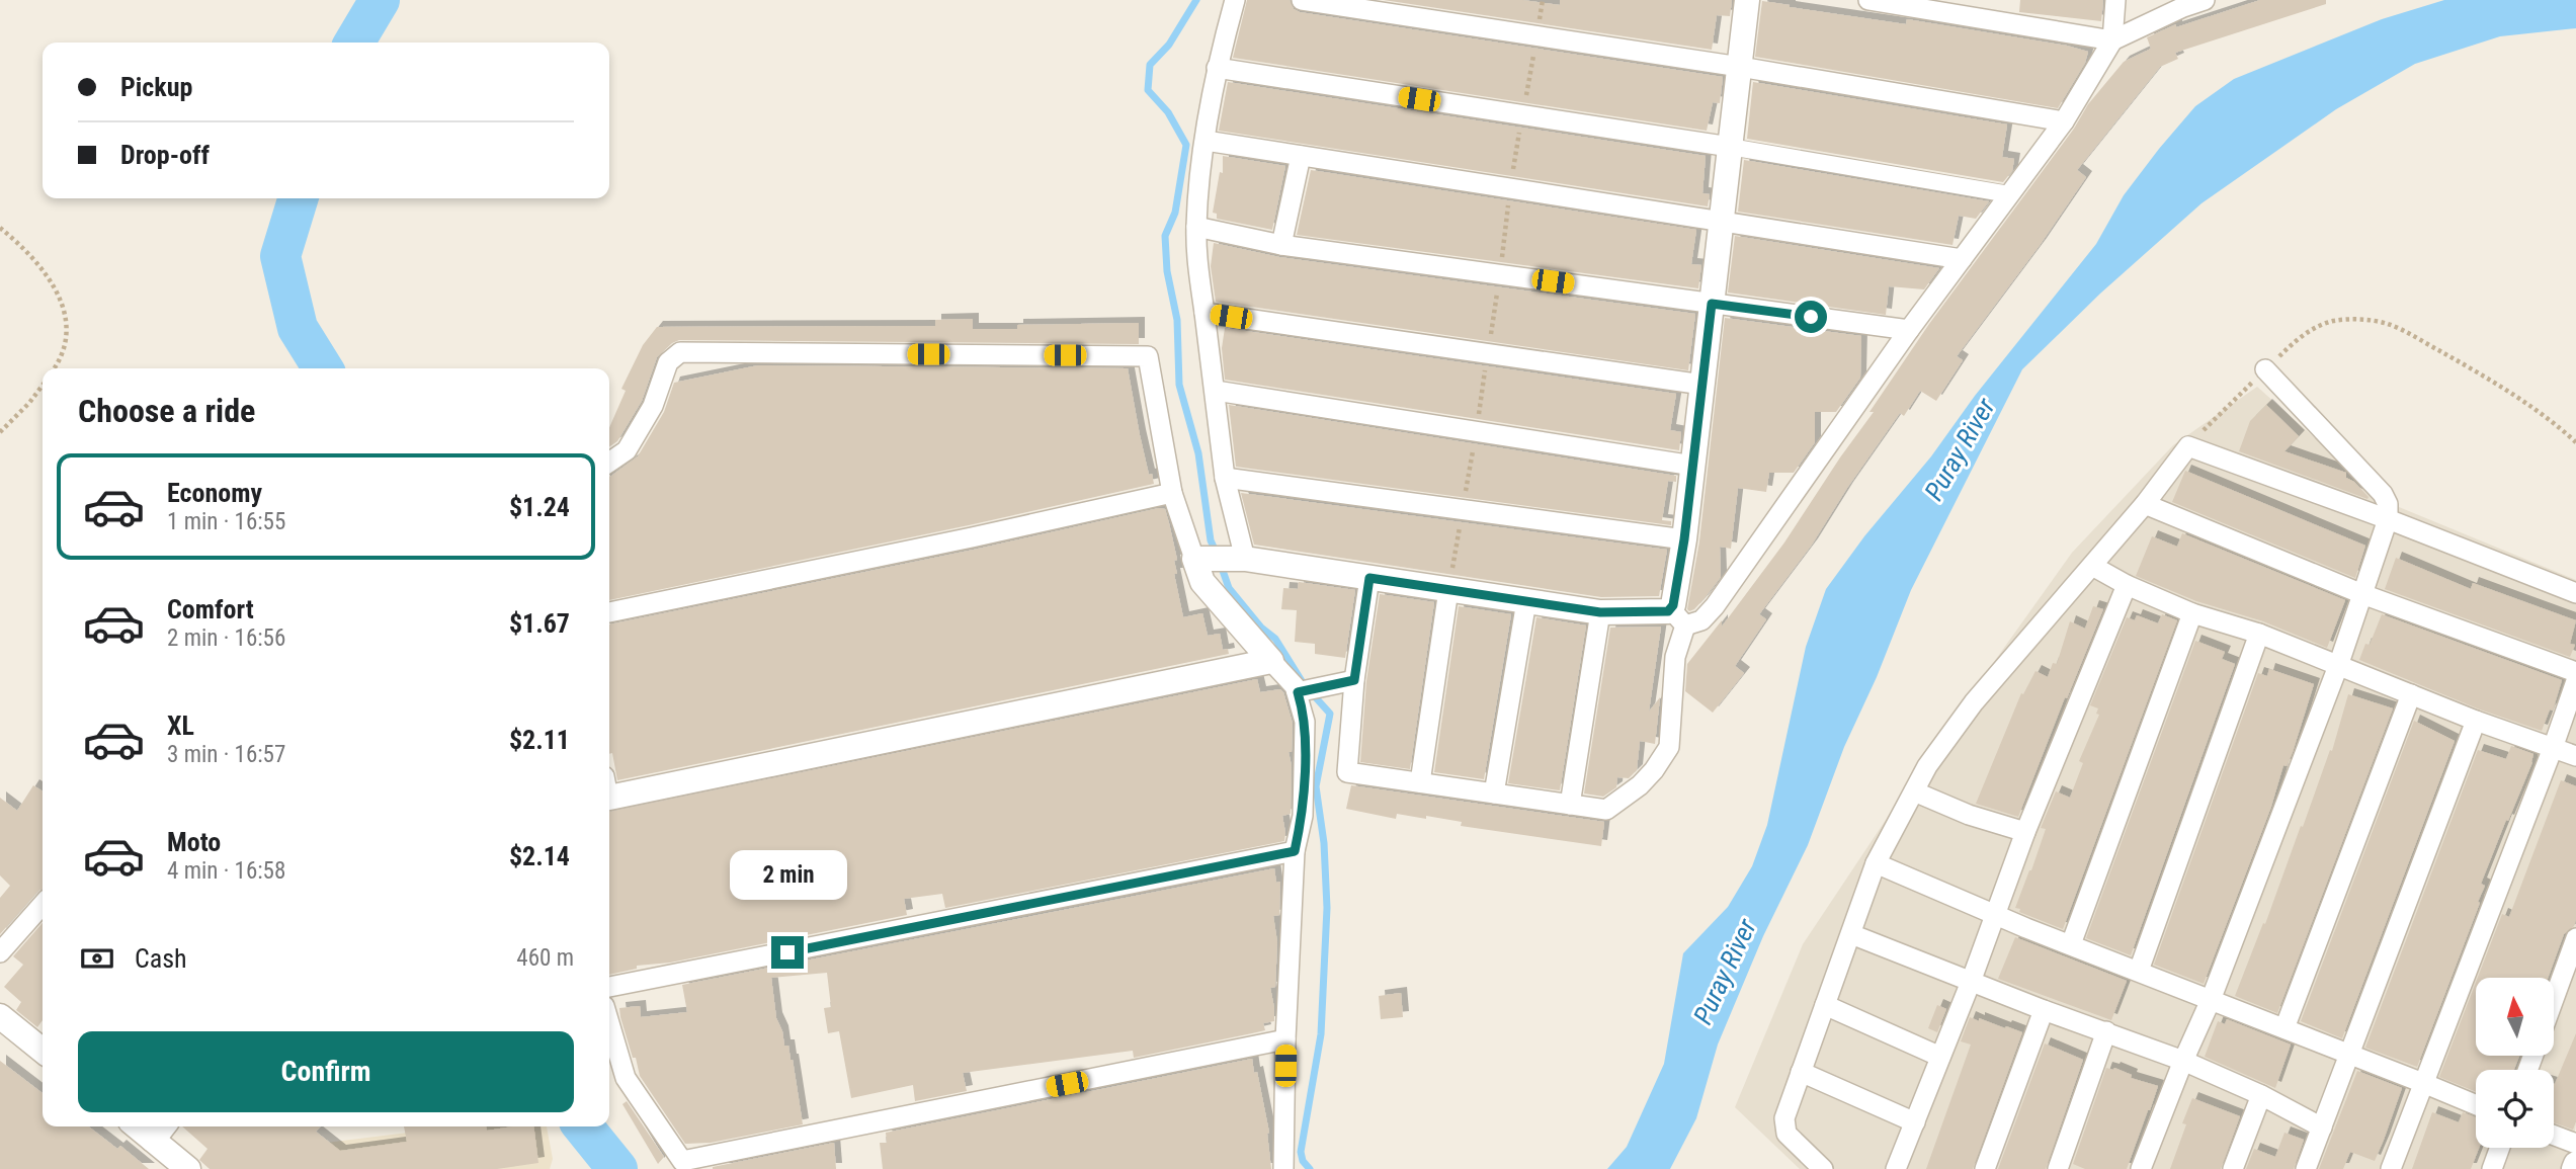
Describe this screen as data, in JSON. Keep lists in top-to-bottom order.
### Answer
{
  "water": ["Puray River"],
  "north": "top",
  "page": {
    "banner": ["Pickup", "Drop-off"],
    "heading": "Choose a ride",
    "list": [
      {
        "name": "Economy",
        "note": "1 min · 16:55",
        "value": "$1.24"
      },
      {
        "name": "Comfort",
        "note": "2 min · 16:56",
        "value": "$1.67"
      },
      {
        "name": "XL",
        "note": "3 min · 16:57",
        "value": "$2.11"
      },
      {
        "name": "Moto",
        "note": "4 min · 16:58",
        "value": "$2.14"
      }
    ],
    "bubble": "2 min",
    "pay": ["Cash", "460 m"],
    "buttons": "Confirm"
  }
}
